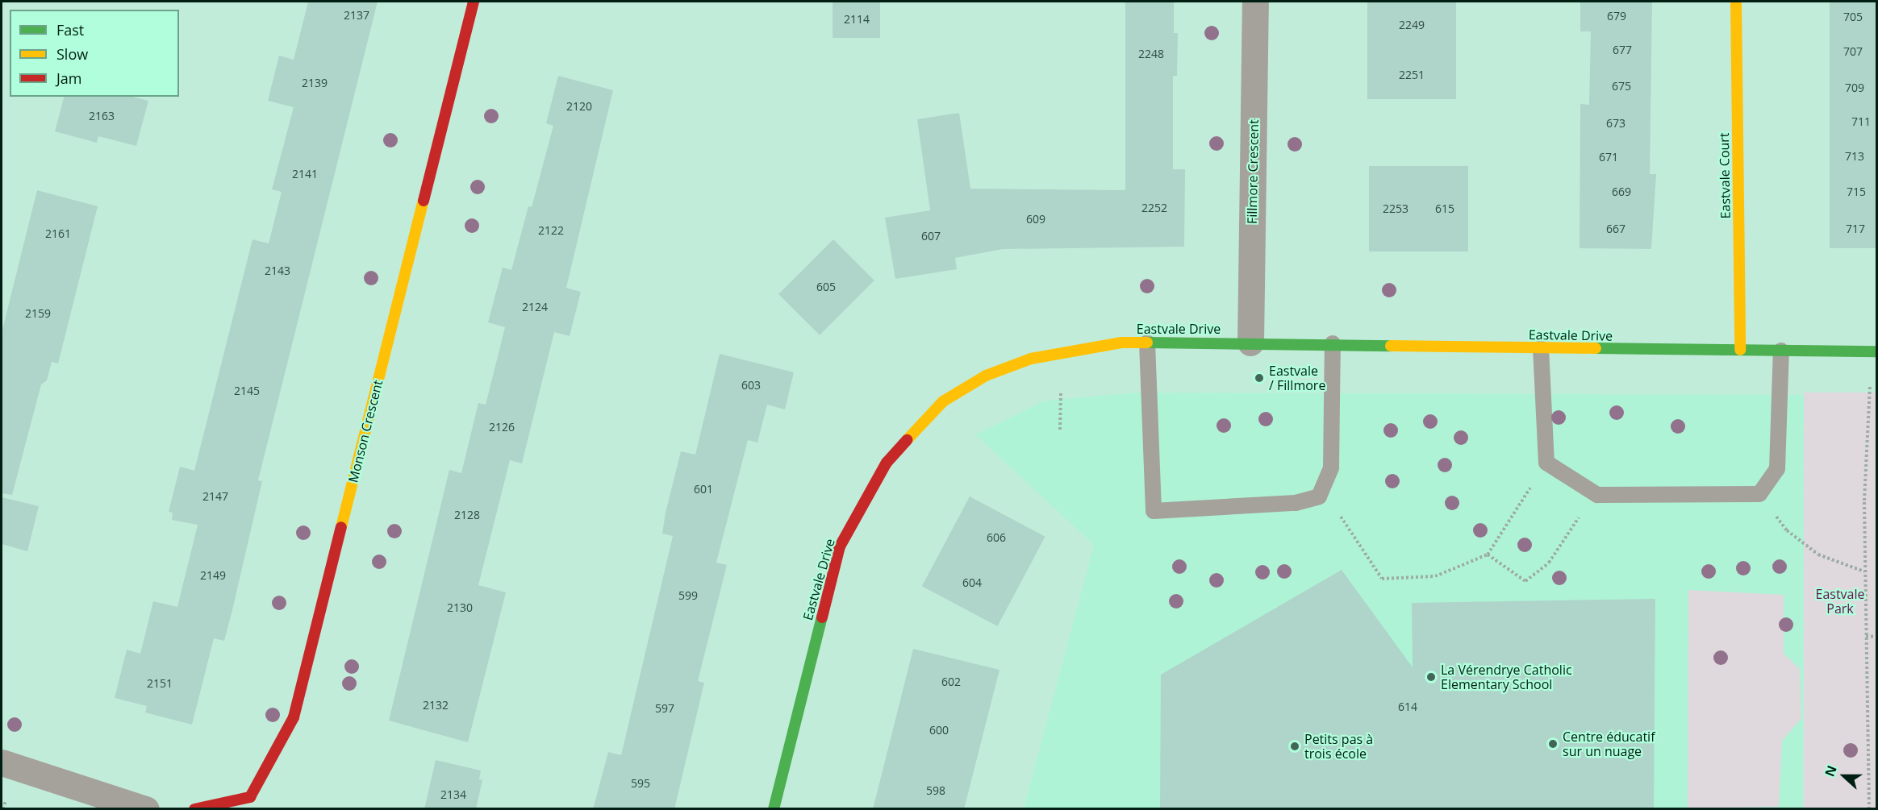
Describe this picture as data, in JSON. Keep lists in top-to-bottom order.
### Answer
{
  "streets": {
    "street": [
      "Fillmore Crescent",
      "Eastvale Court",
      "Eastvale Drive",
      "Monson Crescent"
    ]
  },
  "crossings": [
    ["Fillmore Crescent", "Eastvale Drive"],
    ["Eastvale Court", "Eastvale Drive"]
  ],
  "parks": ["Eastvale Park"],
  "places": [
    "Eastvale / Fillmore",
    "La Vérendrye Catholic Elementary School",
    "Centre éducatif sur un nuage",
    "Petits pas à trois école"
  ],
  "house_numbers": [
    "2137",
    "679",
    "705",
    "2114",
    "2249",
    "677",
    "707",
    "2248",
    "2251",
    "2139",
    "675",
    "709",
    "2120",
    "2163",
    "711",
    "673",
    "713",
    "671",
    "2141",
    "669",
    "715",
    "2252",
    "2253",
    "615",
    "609",
    "667",
    "717",
    "2122",
    "2161",
    "607",
    "2143",
    "605",
    "2124",
    "2159",
    "603",
    "2145",
    "2126",
    "601",
    "2147",
    "2128",
    "606",
    "2149",
    "604",
    "599",
    "2130",
    "602",
    "2151",
    "2132",
    "614",
    "597",
    "600",
    "595",
    "598",
    "2134"
  ],
  "legend": ["Fast", "Slow", "Jam"],
  "north": "left"
}
